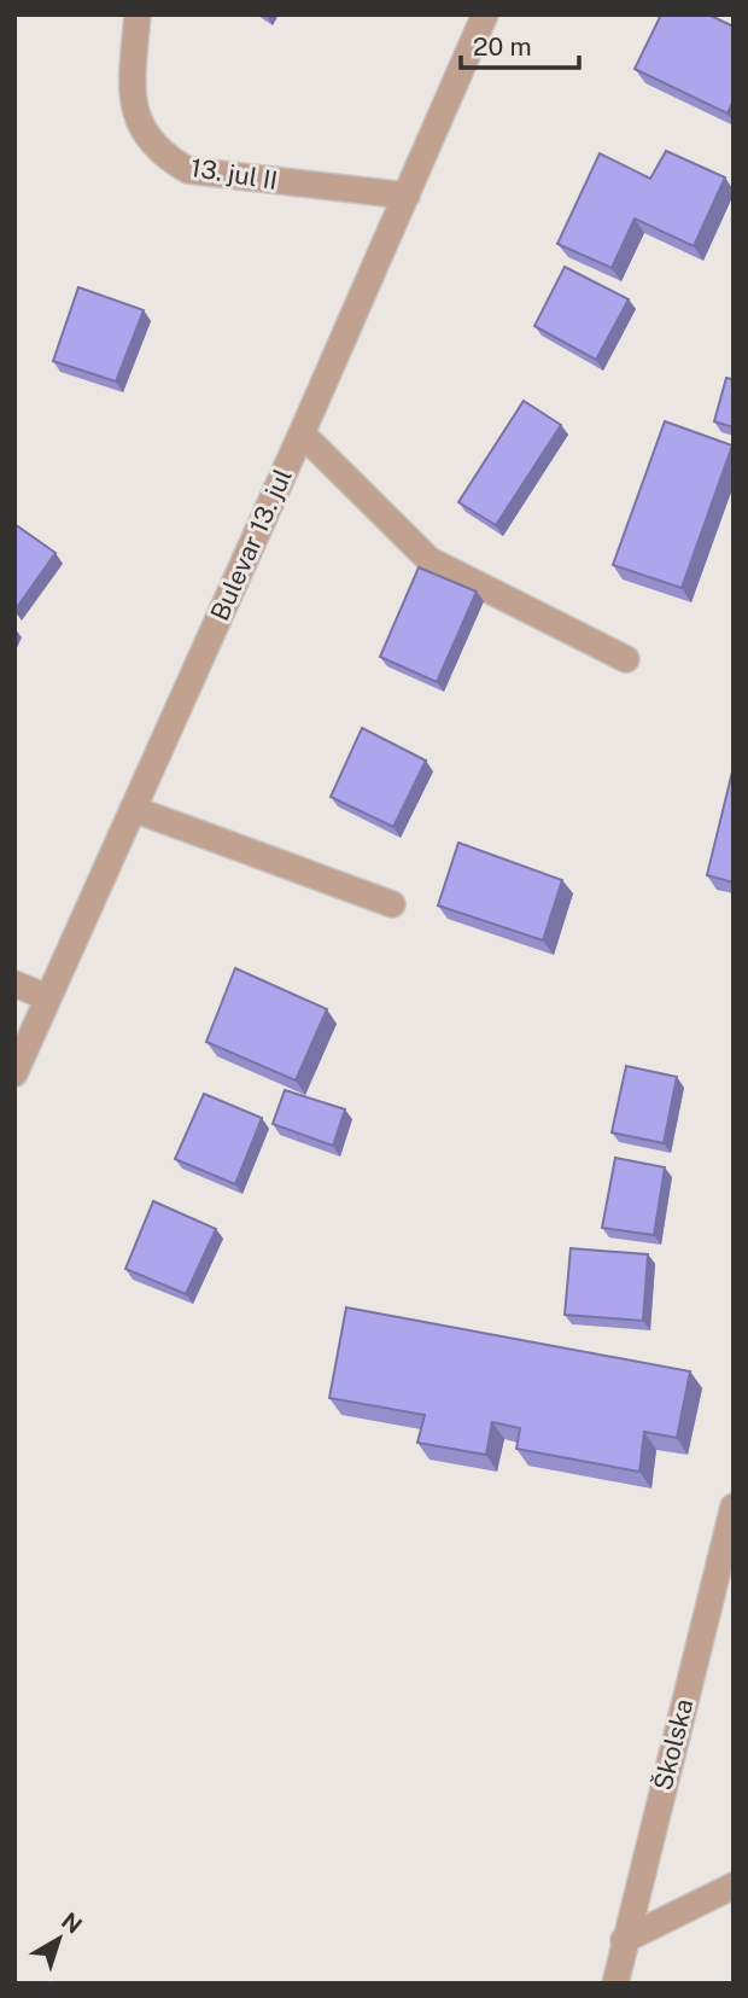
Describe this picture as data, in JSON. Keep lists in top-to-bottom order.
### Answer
{
  "streets": {
    "street": ["13. jul II", "Bulevar 13. jul", "Školska"]
  },
  "crossings": [
    ["13. jul II", "Bulevar 13. jul"]
  ],
  "scale_bar": "20 m",
  "north": "top right"
}
